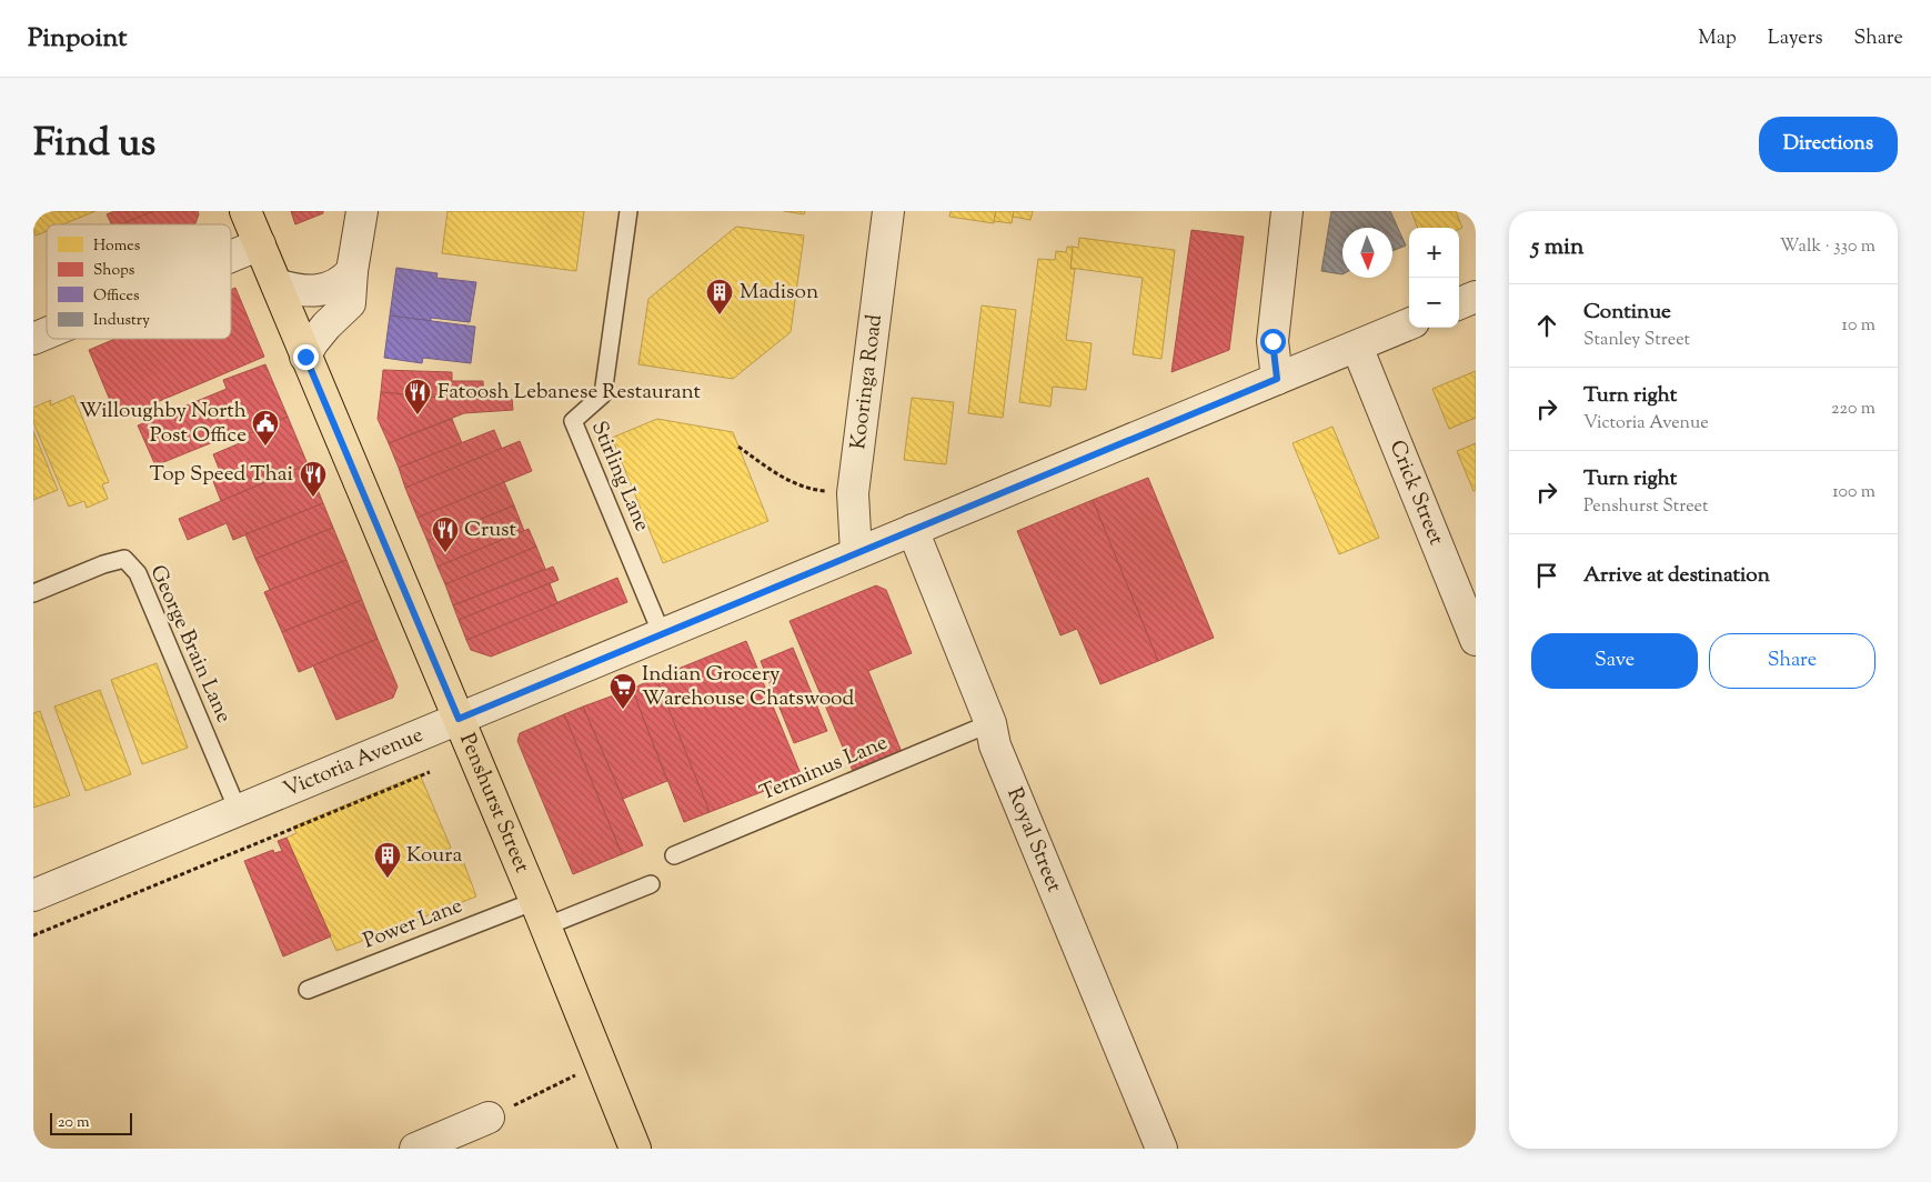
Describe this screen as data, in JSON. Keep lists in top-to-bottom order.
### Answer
{
  "streets": {
    "main road": ["Penshurst Street"],
    "street": [
      "Kooringa Road",
      "Crick Street",
      "Victoria Avenue",
      "Royal Street"
    ],
    "lane": [
      "Stirling Lane",
      "George Brain Lane",
      "Terminus Lane",
      "Power Lane"
    ]
  },
  "crossings": [
    ["Kooringa Road", "Victoria Avenue"],
    ["Stirling Lane", "Victoria Avenue"],
    ["Crick Street", "Victoria Avenue"],
    ["George Brain Lane", "Victoria Avenue"],
    ["Victoria Avenue", "Penshurst Street"],
    ["Victoria Avenue", "Royal Street"],
    ["Terminus Lane", "Royal Street"],
    ["Penshurst Street", "Power Lane"]
  ],
  "places": {
    "building": ["Madison", "Koura"],
    "restaurant": ["Fatoosh Lebanese Restaurant", "Top Speed Thai", "Crust"],
    "public building": ["Willoughby North Post Office"],
    "supermarket": ["Indian Grocery Warehouse Chatswood"]
  },
  "legend": [
    "Homes",
    "Shops",
    "Offices",
    "Industry"
  ],
  "scale_bar": "20 m",
  "north": "bottom",
  "page": {
    "header": "Pinpoint",
    "nav": ["Map", "Layers", "Share"],
    "title": "Find us",
    "buttons": [
      "Directions",
      ["Save", "Share"]
    ],
    "heading": ["5 min", "Walk · 330 m"],
    "map_buttons": ["+", "−"],
    "list": [
      ["Continue", "Stanley Street", "10 m"],
      ["Turn right", "Victoria Avenue", "220 m"],
      ["Turn right", "Penshurst Street", "100 m"],
      "Arrive at destination"
    ],
    "scale": "20 m"
  }
}
